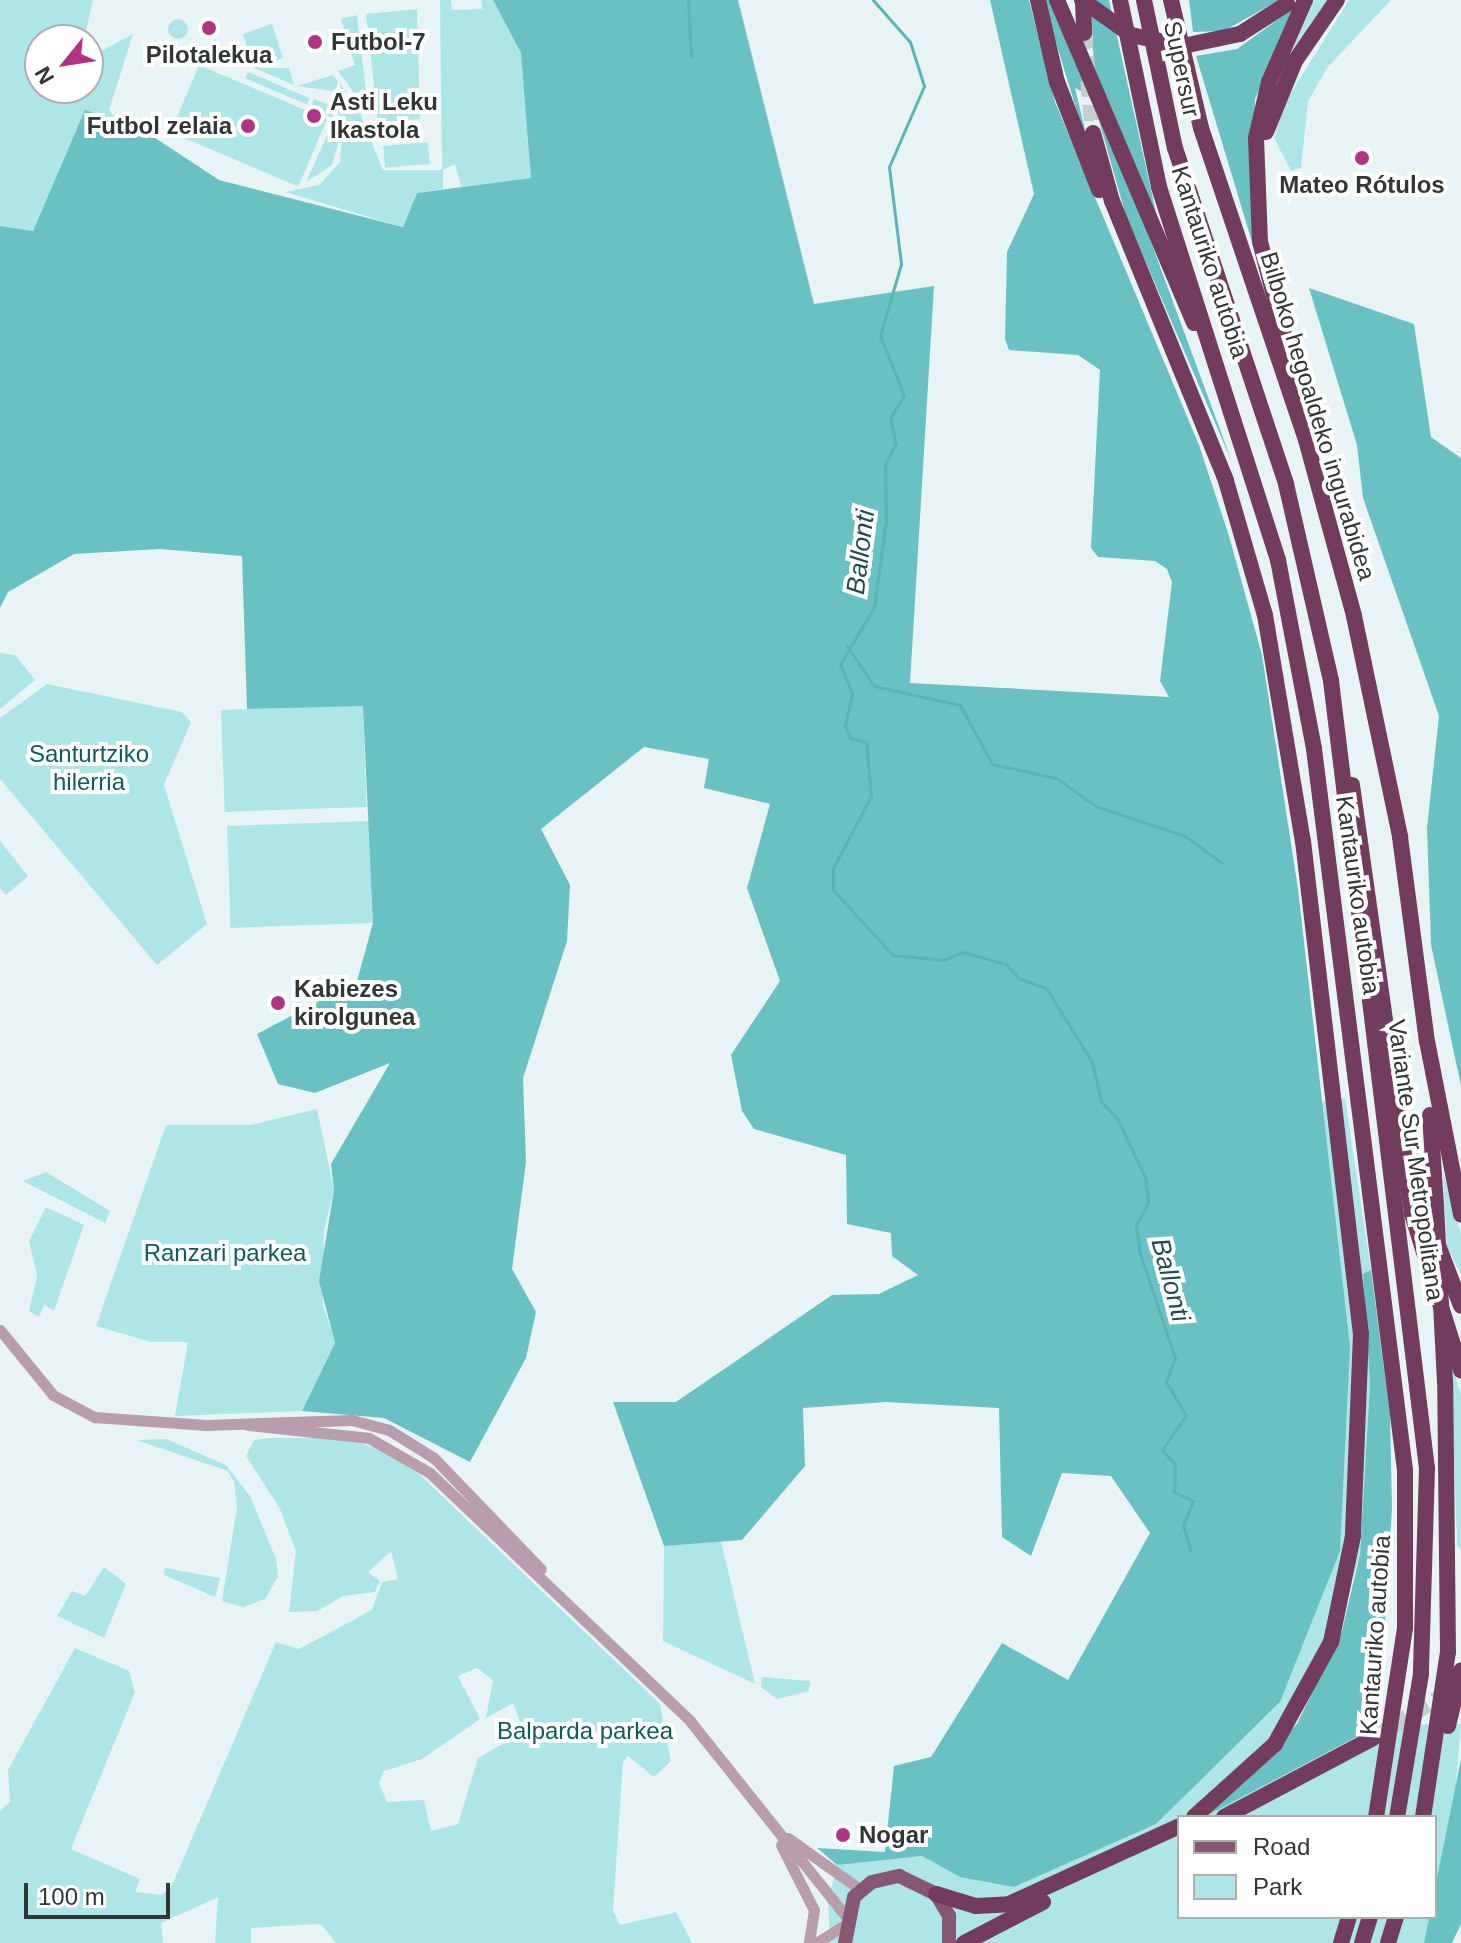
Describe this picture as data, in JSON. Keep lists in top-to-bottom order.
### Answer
{
  "streets": {
    "highway": [
      "Supersur",
      "Kantauriko autobia",
      "Bilboko hegoaldeko ingurabidea",
      "Variante Sur Metropolitana"
    ]
  },
  "crossings": [
    ["Supersur", "Variante Sur Metropolitana"]
  ],
  "water": ["Ballonti"],
  "parks": ["Santurtziko hilerria", "Ranzari parkea", "Balparda parkea"],
  "places": [
    "Pilotalekua",
    "Futbol-7",
    "Asti Leku Ikastola",
    "Futbol zelaia",
    "Mateo Rótulos",
    "Kabiezes kirolgunea",
    "Nogar"
  ],
  "legend": ["Road", "Park"],
  "scale_bar": "100 m",
  "north": "bottom left"
}
